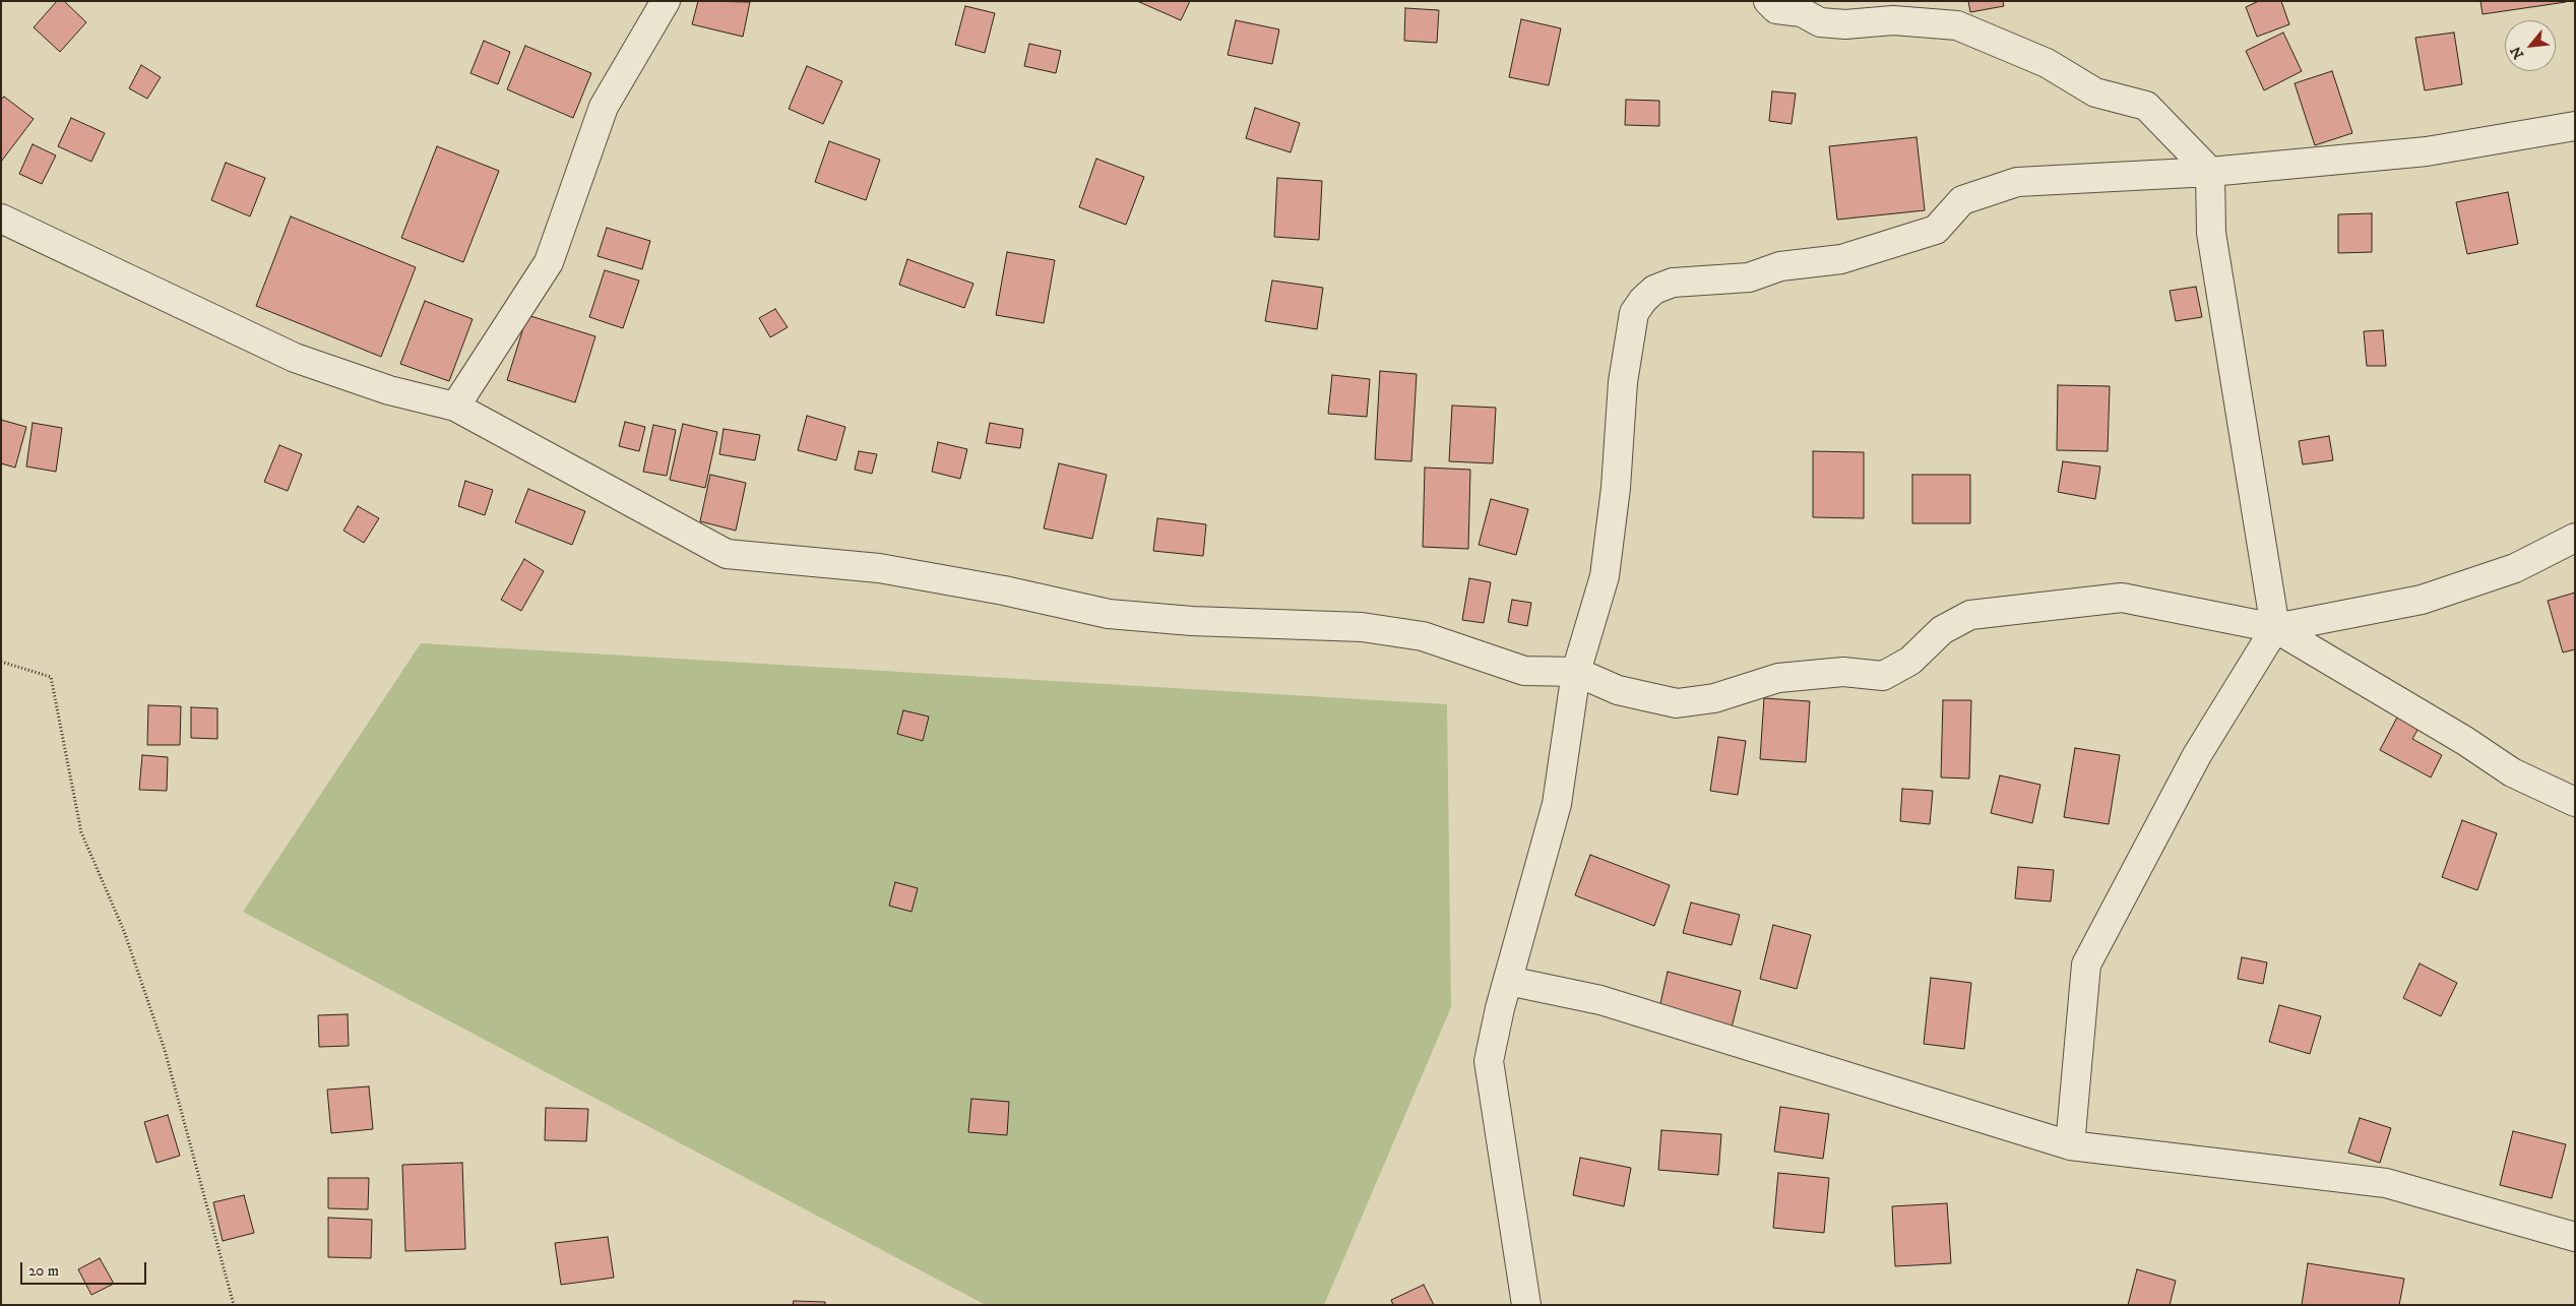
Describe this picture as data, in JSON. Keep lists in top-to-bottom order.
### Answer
{
  "scale_bar": "20 m",
  "north": "bottom left"
}
